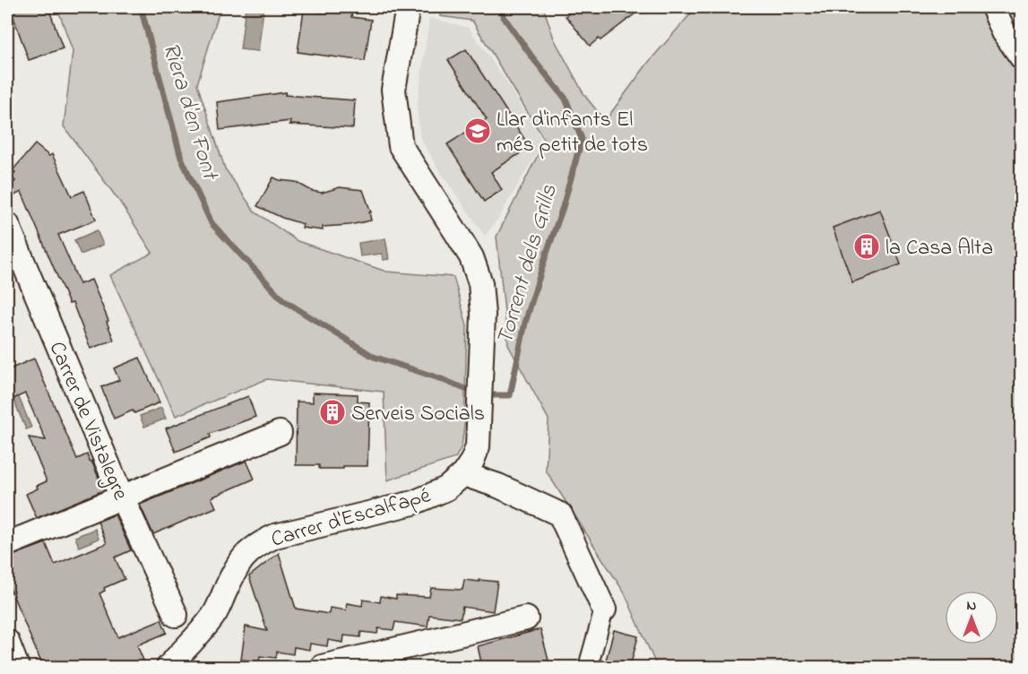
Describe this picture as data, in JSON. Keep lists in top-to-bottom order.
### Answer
{
  "streets": {
    "street": ["Carrer de Vistalegre", "Carrer d'Escalfapé"]
  },
  "water": ["Riera d'en Font", "Torrent dels Grills"],
  "places": {
    "school or university": ["Llar d'infants El més petit de tots"],
    "building": ["la Casa Alta", "Serveis Socials"]
  },
  "north": "top"
}
